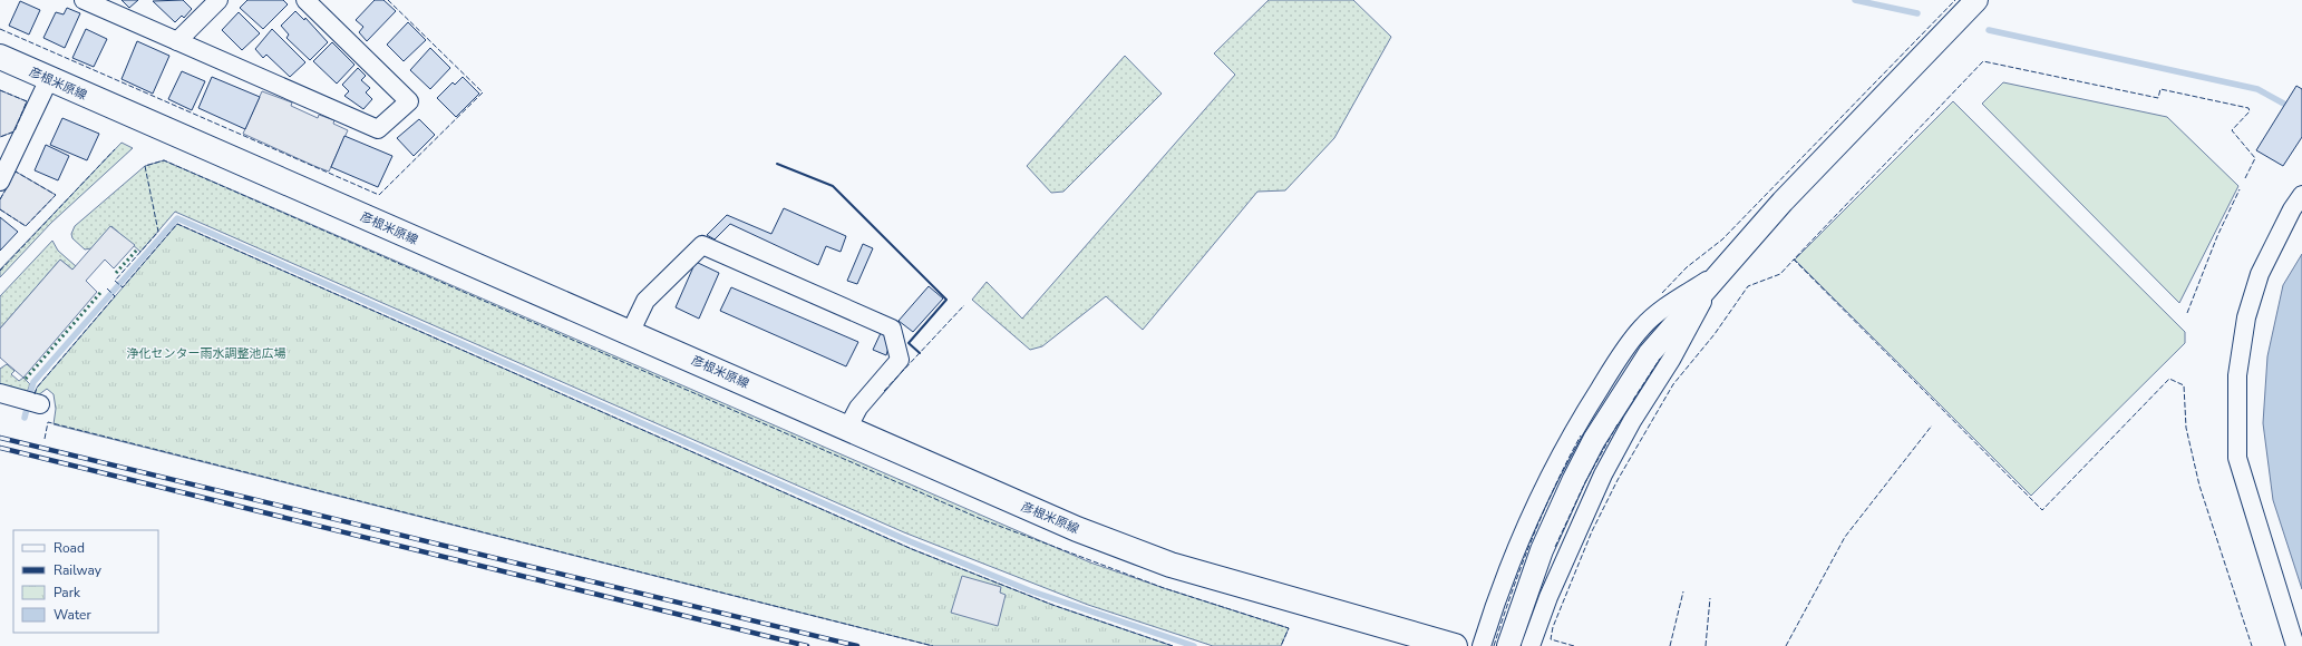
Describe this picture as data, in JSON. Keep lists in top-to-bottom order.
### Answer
{
  "streets": {
    "main road": ["彦根米原線"]
  },
  "parks": ["浄化センター雨水調整池広場"],
  "legend": [
    "Road",
    "Railway",
    "Park",
    "Water"
  ]
}
